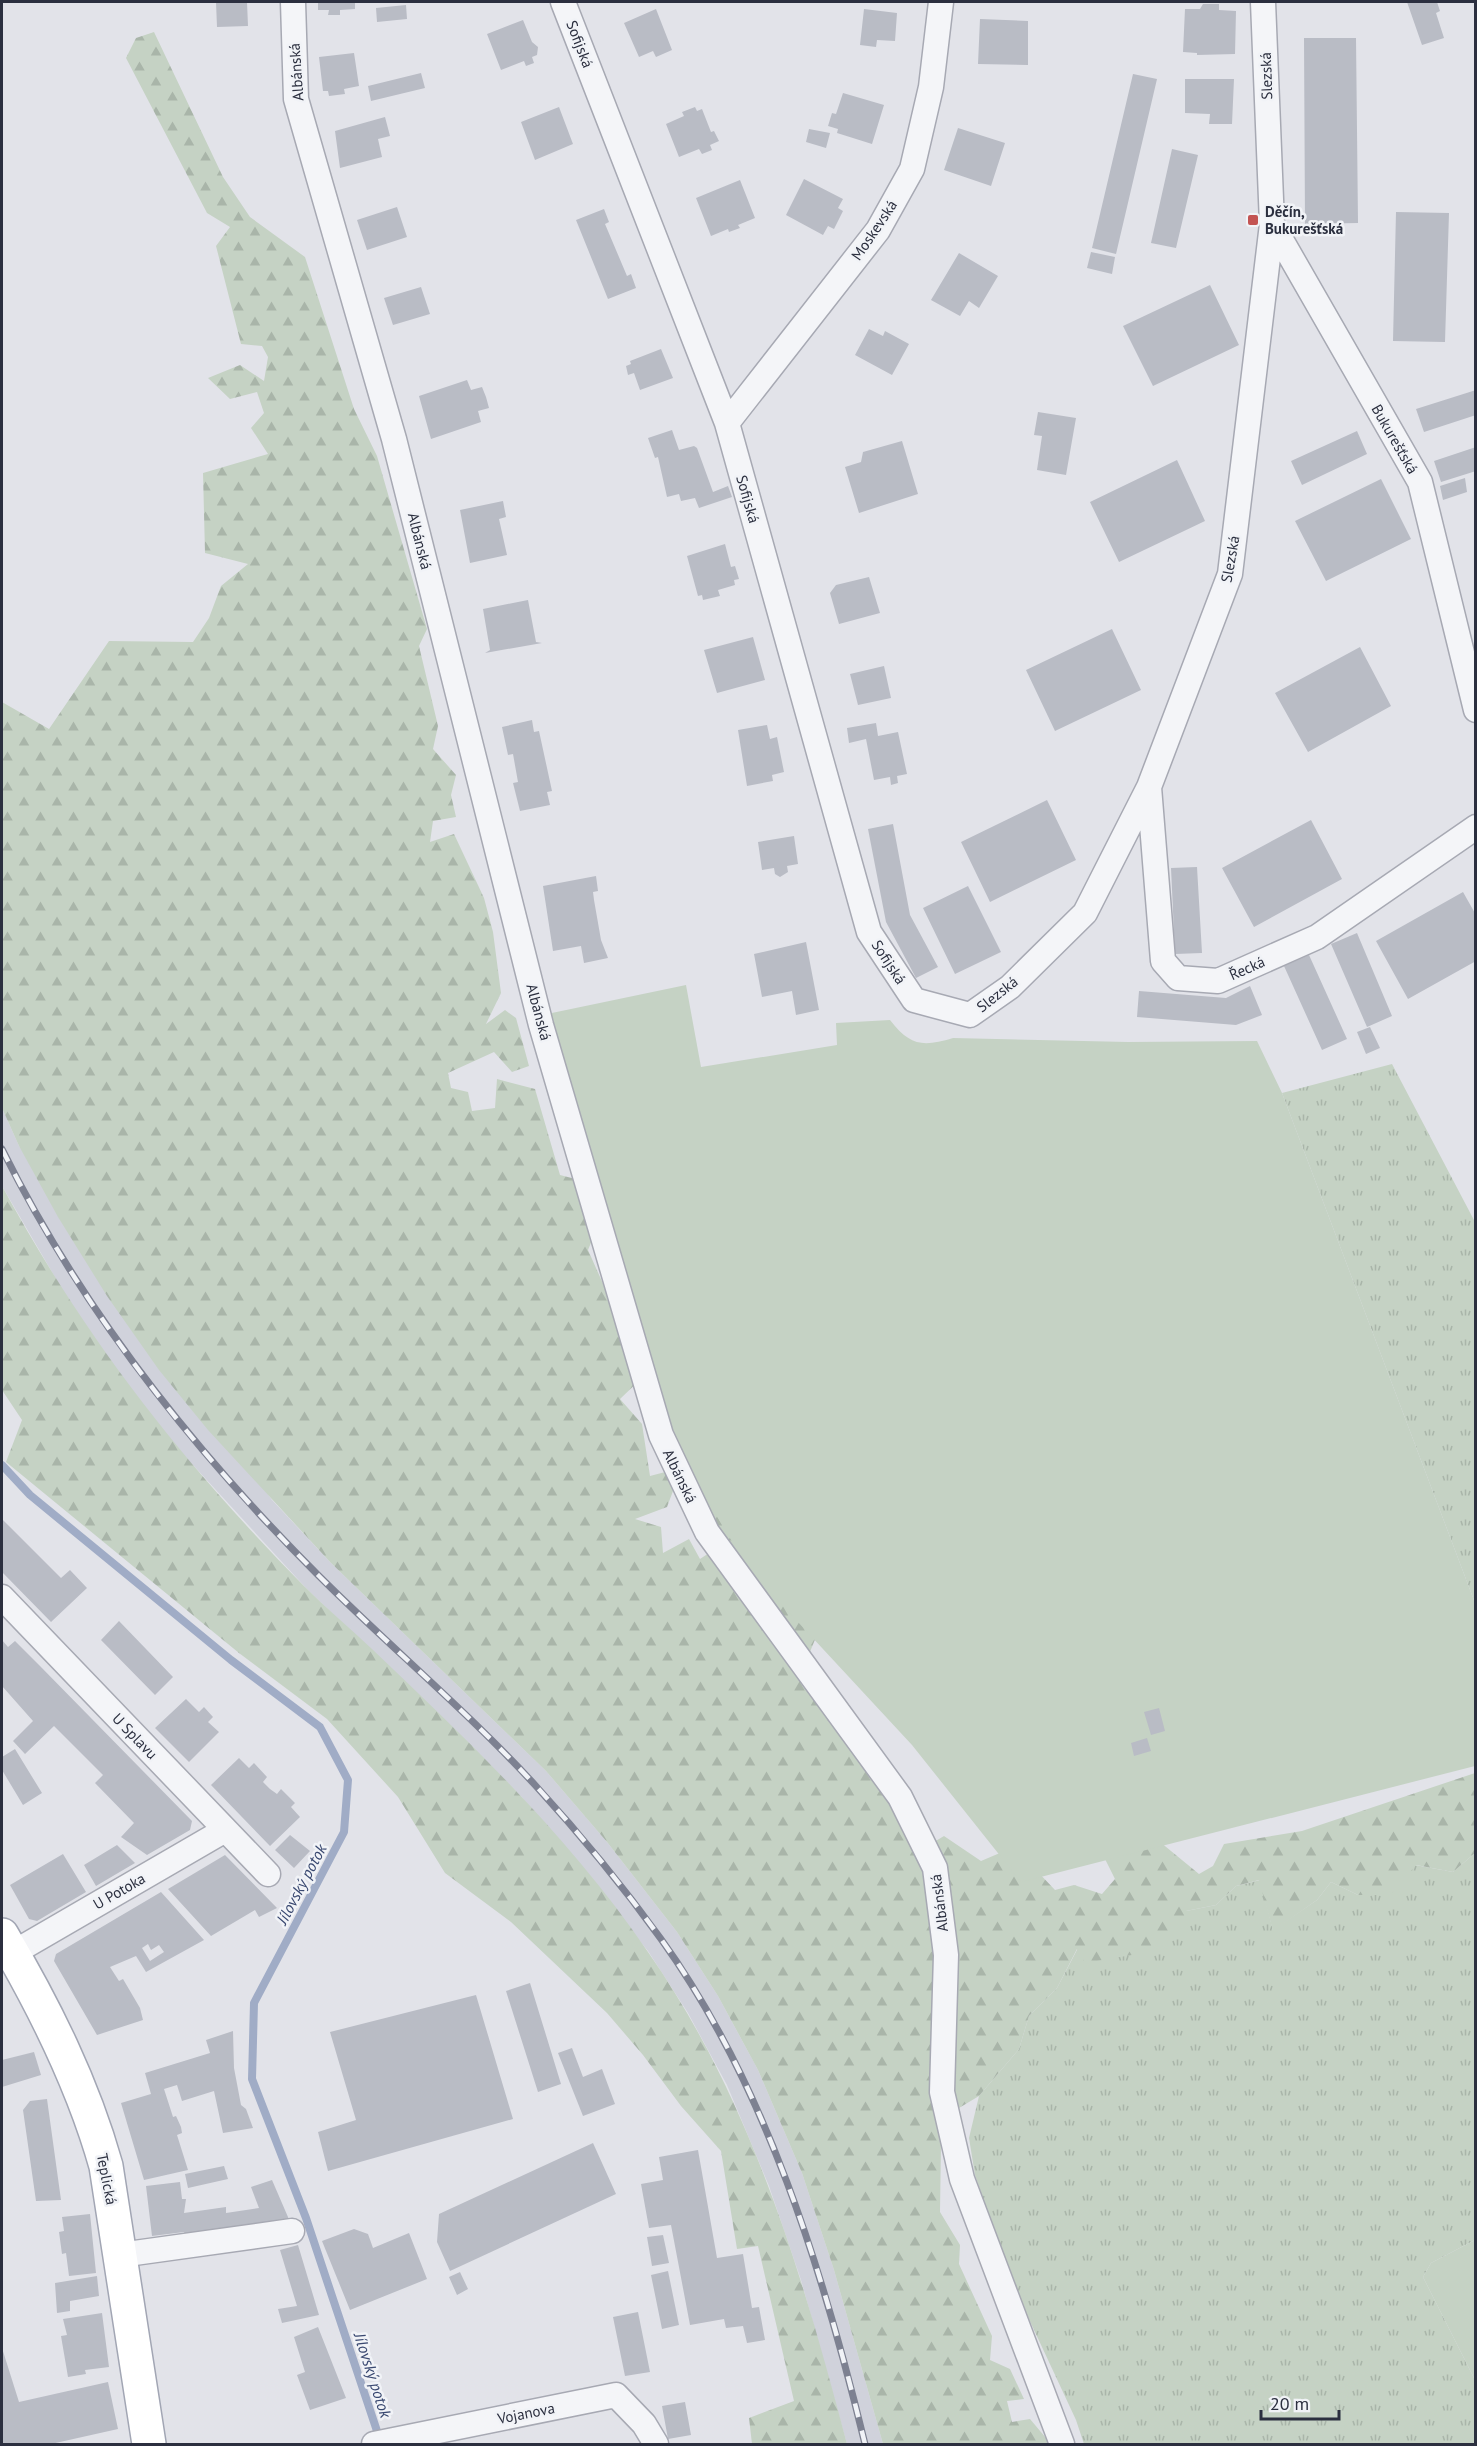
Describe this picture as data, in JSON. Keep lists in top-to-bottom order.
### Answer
{
  "streets": {
    "main road": ["Teplická"],
    "street": [
      "Sofijská",
      "Albánská",
      "Slezská",
      "Moskevská",
      "Bukurešťská",
      "Řecká",
      "U Splavu",
      "U Potoka",
      "Vojanova"
    ]
  },
  "crossings": [
    ["Sofijská", "Slezská"],
    ["Sofijská", "Moskevská"],
    ["Slezská", "Bukurešťská"],
    ["Slezská", "Řecká"],
    ["U Splavu", "U Potoka"],
    ["U Potoka", "Teplická"]
  ],
  "water": ["Jílovský potok"],
  "places": {
    "transit": ["Děčín, Bukurešťská"]
  },
  "scale_bar": "20 m"
}
